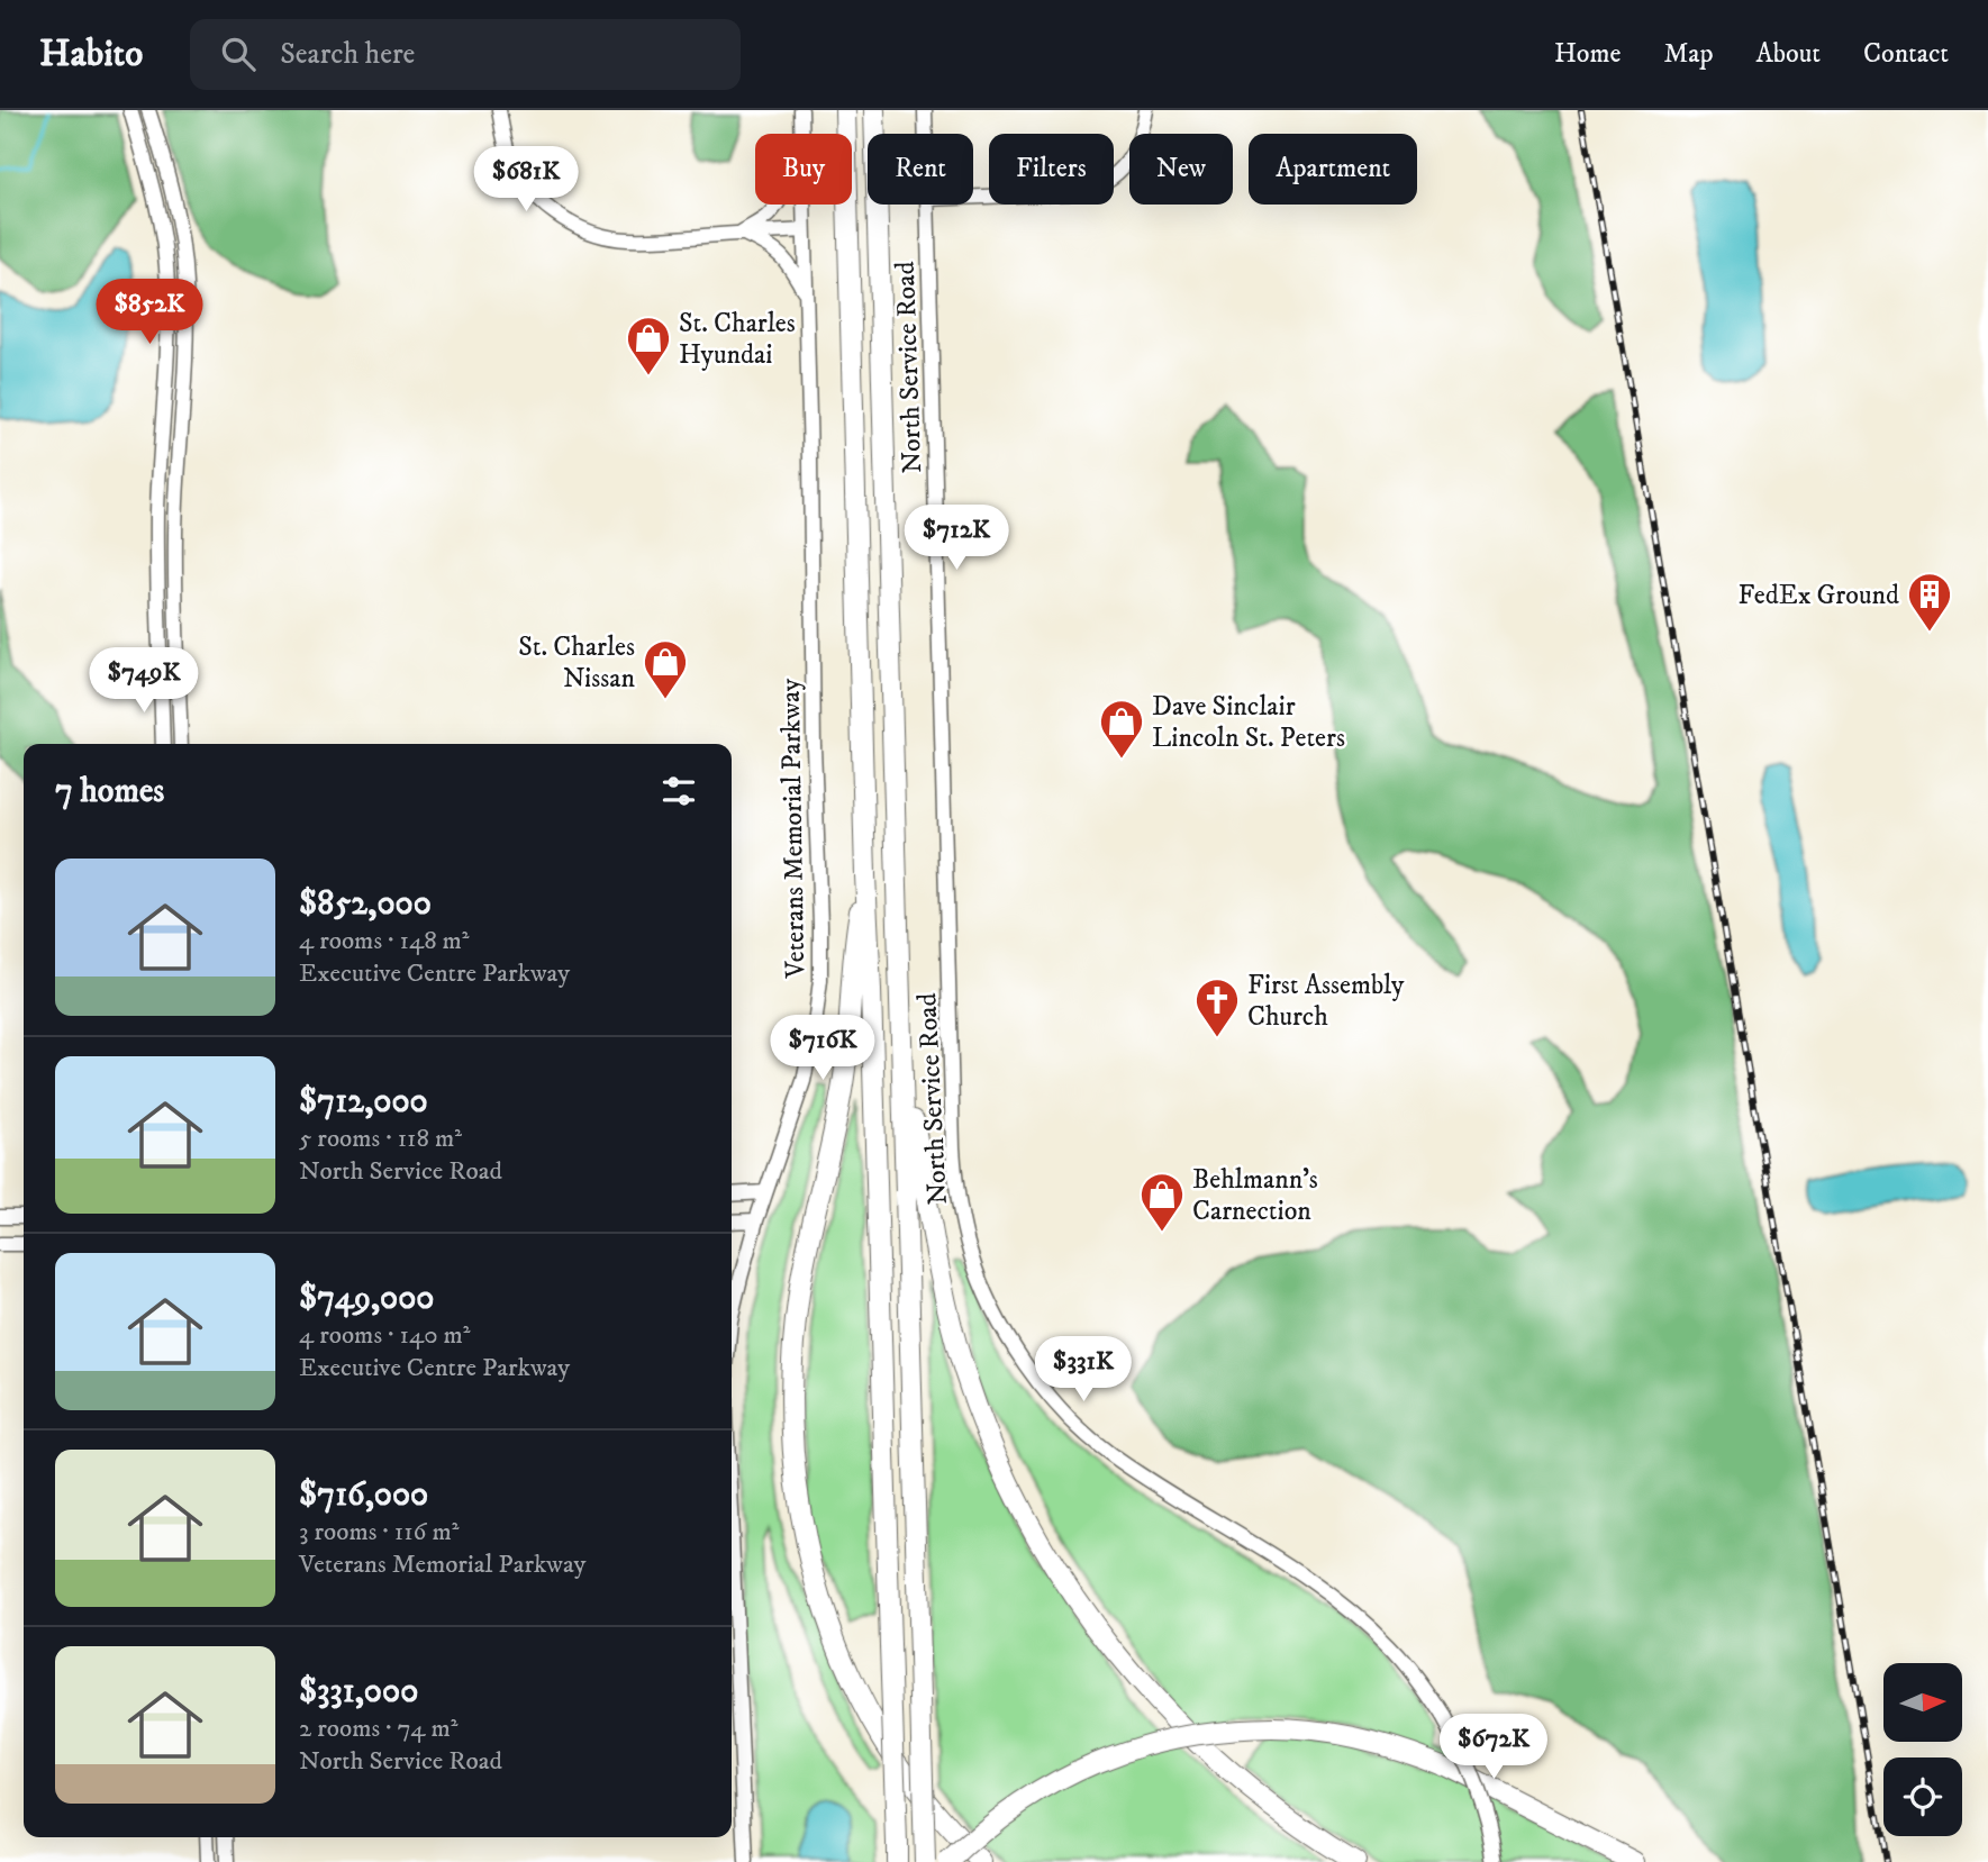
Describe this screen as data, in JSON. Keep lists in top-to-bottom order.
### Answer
{
  "streets": {
    "street": ["North Service Road", "Veterans Memorial Parkway"]
  },
  "places": {
    "shop": [
      "St. Charles Hyundai",
      "St. Charles Nissan",
      "Dave Sinclair Lincoln St. Peters",
      "Behlmann's Carnection"
    ],
    "building": ["FedEx Ground"],
    "church": ["First Assembly Church"]
  },
  "north": "right",
  "page": {
    "header": "Habito",
    "search": "Search here",
    "nav": [
      "Home",
      "Map",
      "About",
      "Contact"
    ],
    "chip": [
      "Buy",
      "Rent",
      "Filters",
      "New",
      "Apartment"
    ],
    "price": [
      "$681K",
      "$852K",
      "$712K",
      "$749K",
      "$716K",
      "$331K",
      "$672K"
    ],
    "heading": "7 homes",
    "list": [
      {
        "name": "$852,000",
        "note": "4 rooms · 148 m² · Executive Centre Parkway"
      },
      {
        "name": "$712,000",
        "note": "5 rooms · 118 m² · North Service Road"
      },
      {
        "name": "$749,000",
        "note": "4 rooms · 140 m² · Executive Centre Parkway"
      },
      {
        "name": "$716,000",
        "note": "3 rooms · 116 m² · Veterans Memorial Parkway"
      },
      {
        "name": "$331,000",
        "note": "2 rooms · 74 m² · North Service Road"
      }
    ]
  }
}
